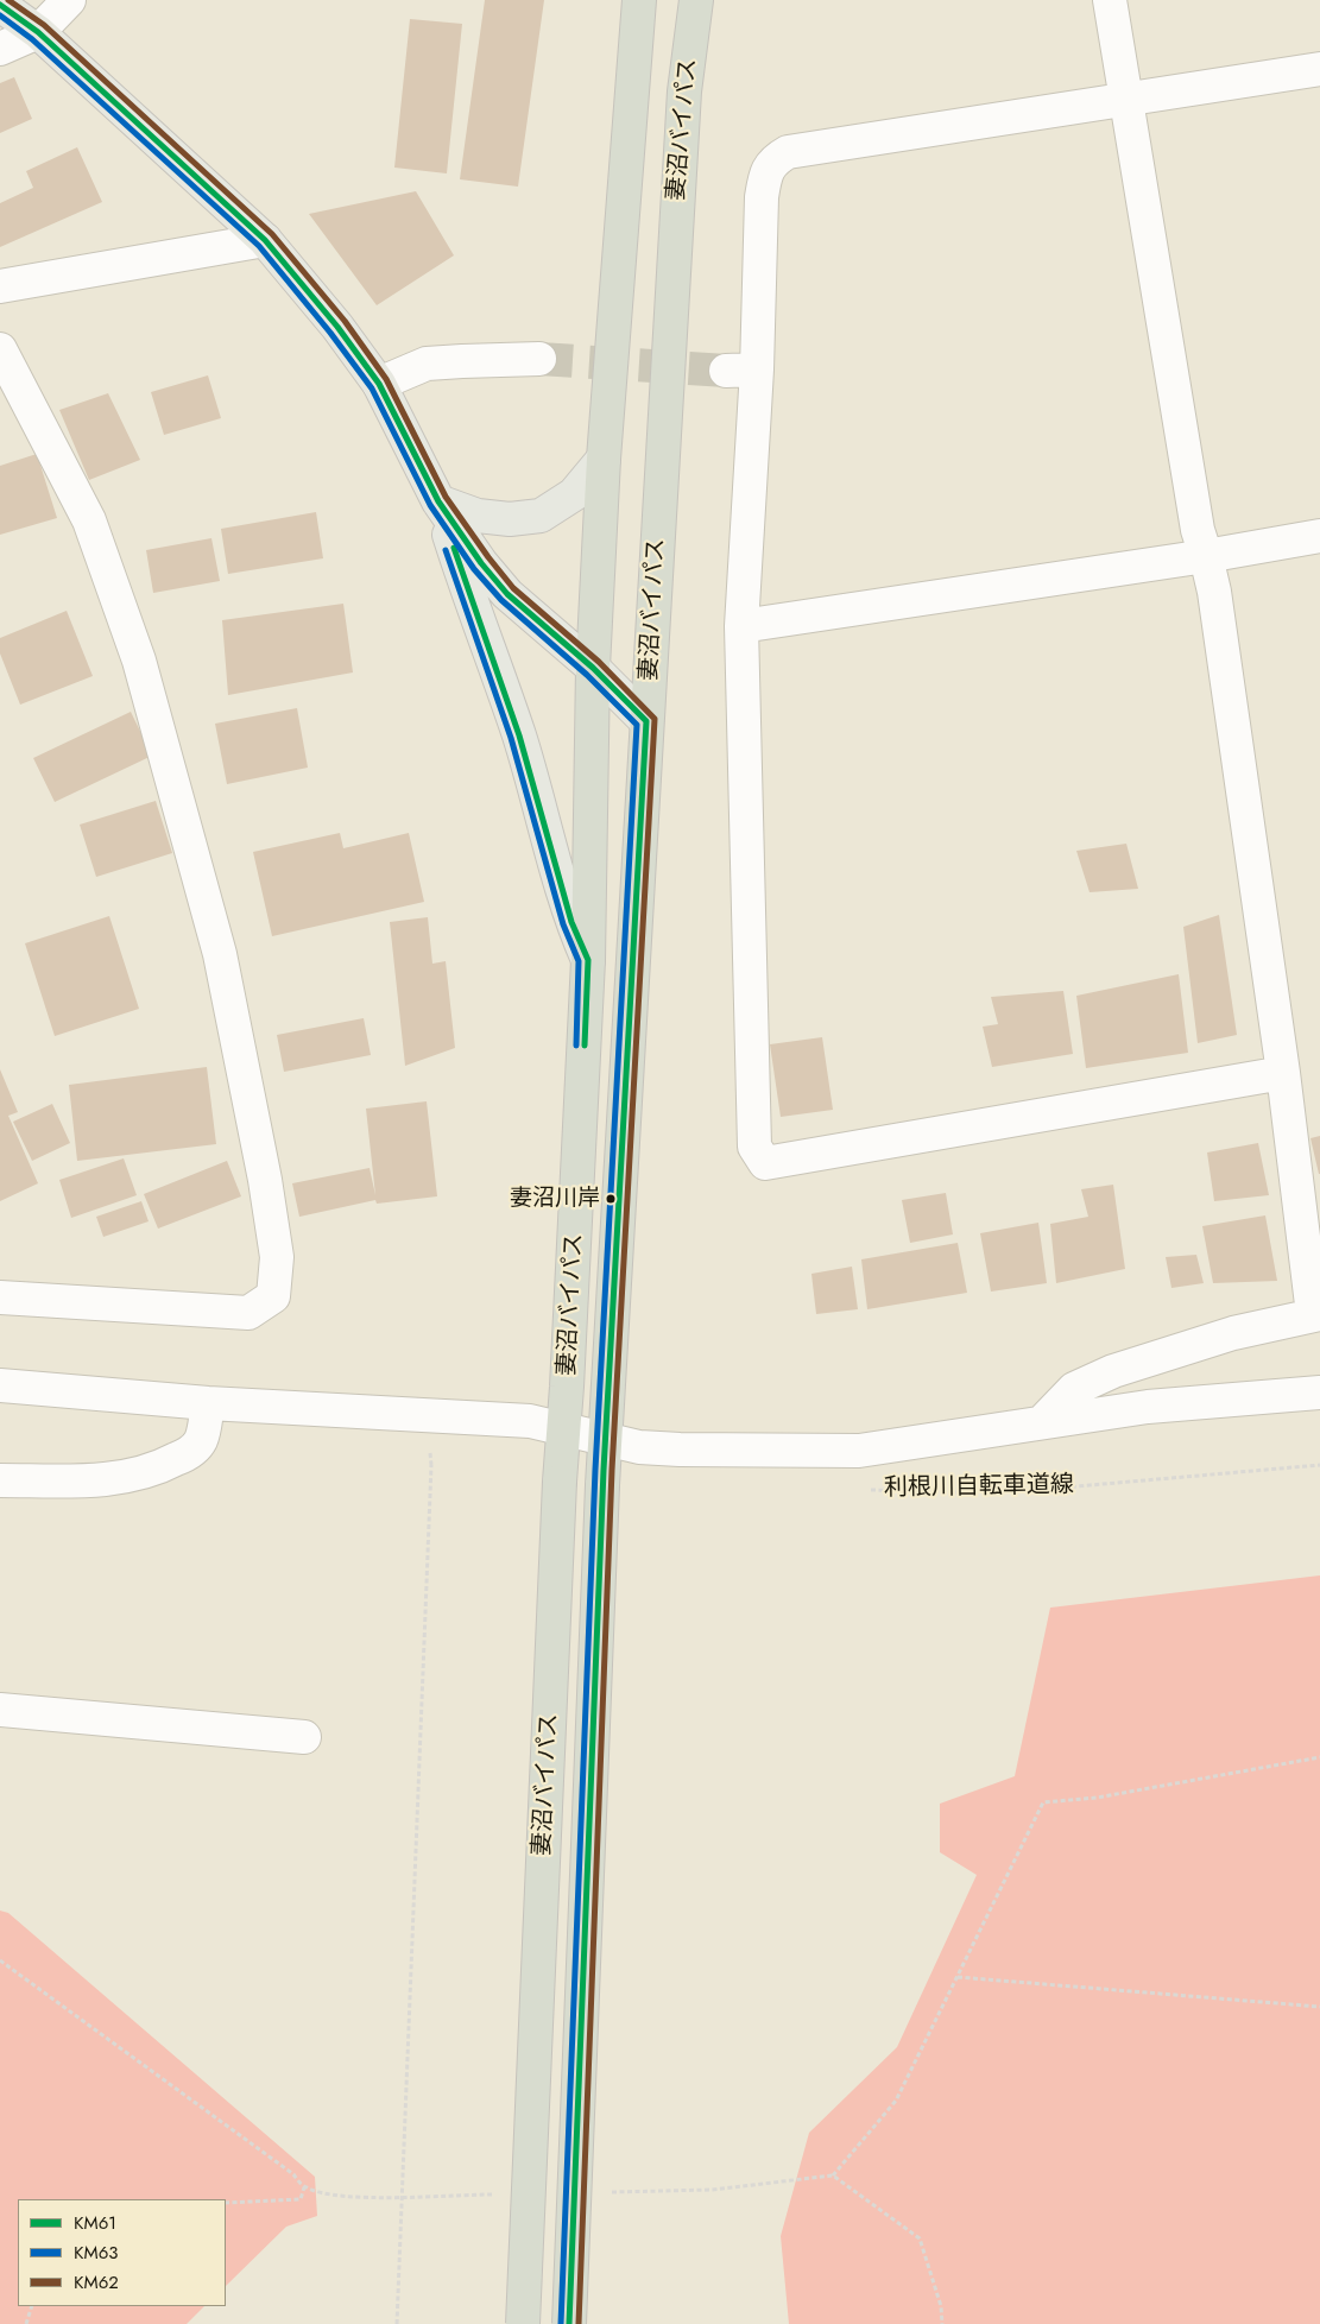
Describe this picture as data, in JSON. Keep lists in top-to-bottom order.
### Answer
{
  "streets": {
    "highway": ["妻沼バイパス"],
    "path": ["利根川自転車道線"]
  },
  "places": ["妻沼川岸"],
  "lines": ["transit line KM62", "transit line KM61", "transit line KM63"],
  "legend": ["KM61", "KM63", "KM62"]
}
